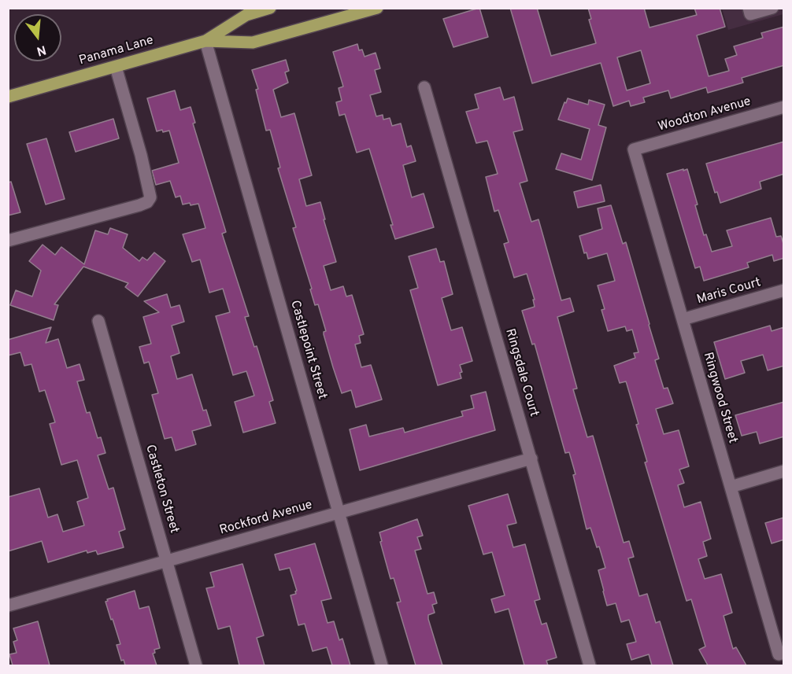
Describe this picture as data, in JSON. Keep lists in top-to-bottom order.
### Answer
{
  "streets": {
    "main road": ["Panama Lane"],
    "street": [
      "Woodton Avenue",
      "Maris Court",
      "Castlepoint Street",
      "Ringsdale Court",
      "Ringwood Street",
      "Castleton Street",
      "Rockford Avenue"
    ]
  },
  "crossings": [
    ["Panama Lane", "Castlepoint Street"],
    ["Woodton Avenue", "Ringwood Street"],
    ["Maris Court", "Ringwood Street"],
    ["Castlepoint Street", "Rockford Avenue"],
    ["Ringsdale Court", "Rockford Avenue"],
    ["Castleton Street", "Rockford Avenue"]
  ],
  "north": "bottom"
}
